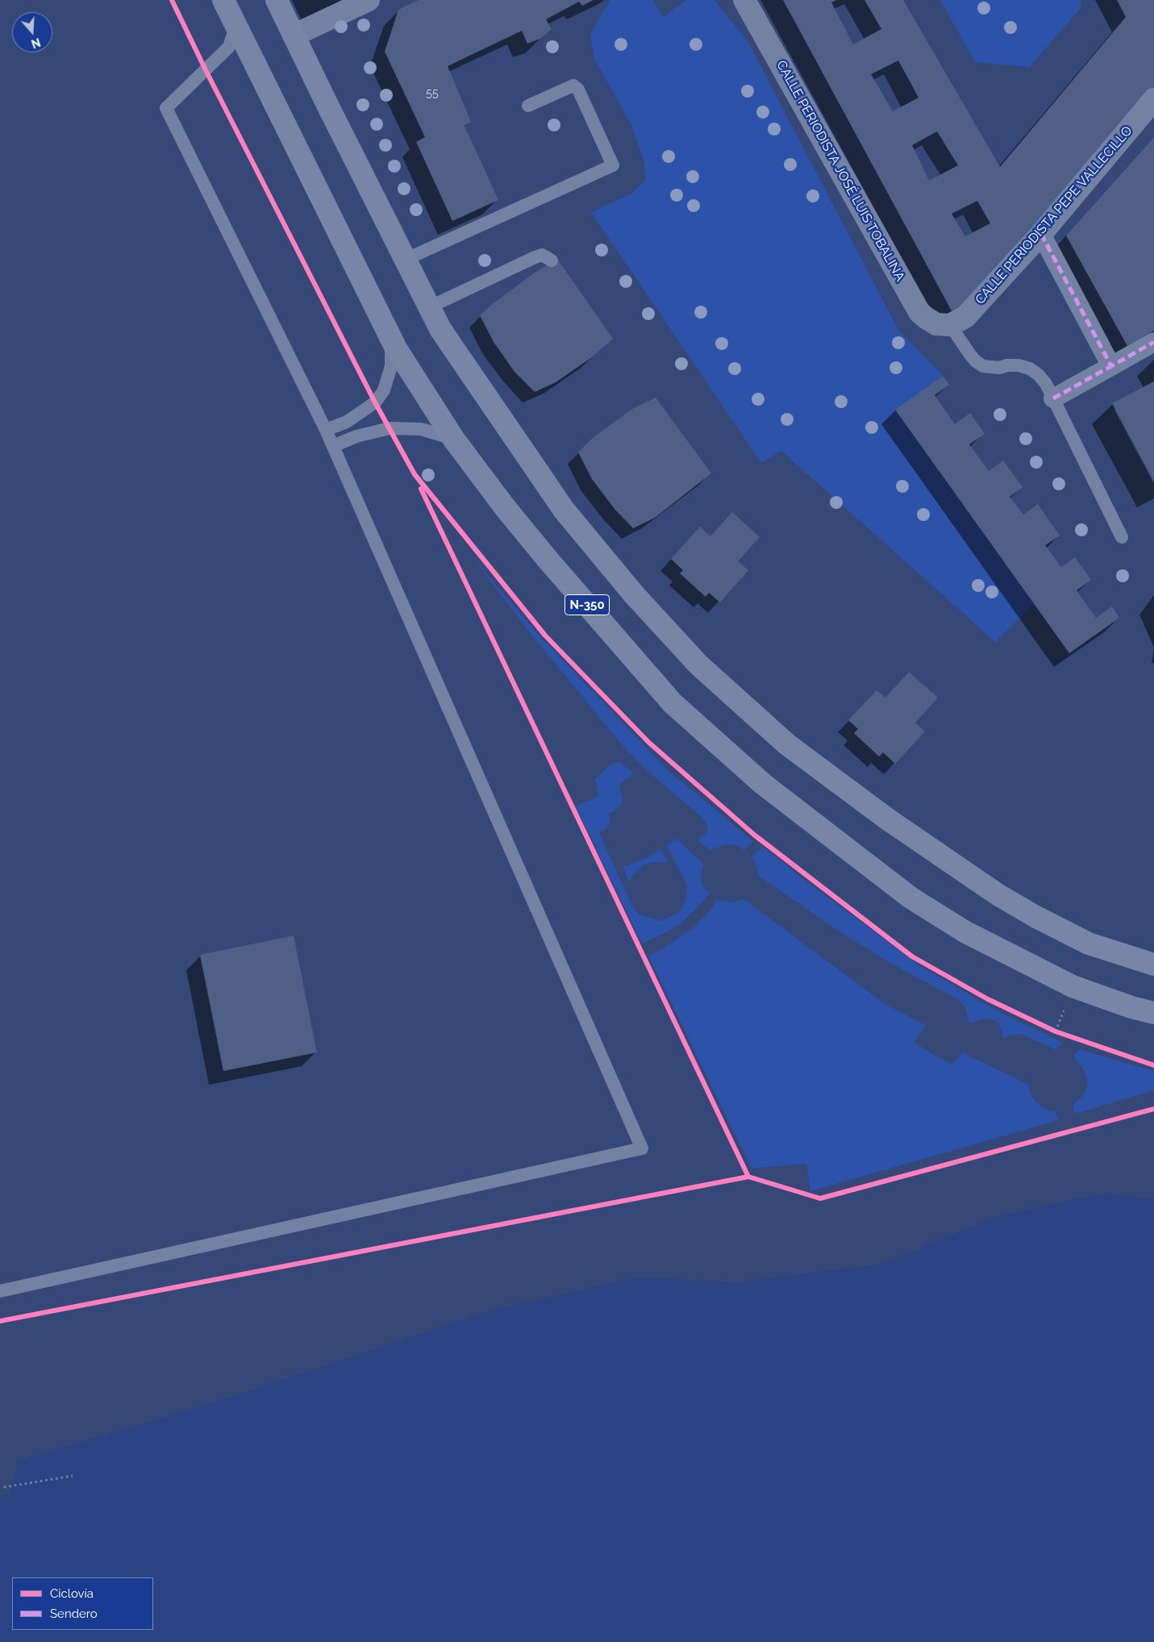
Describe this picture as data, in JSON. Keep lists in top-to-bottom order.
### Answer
{
  "streets": {
    "highway": ["N-350"],
    "street": ["CALLE PERIODISTA JOSÉ LUIS TOBALINA", "CALLE PERIODISTA PEPE VALLECILLO"]
  },
  "crossings": [
    ["CALLE PERIODISTA JOSÉ LUIS TOBALINA", "CALLE PERIODISTA PEPE VALLECILLO"]
  ],
  "house_numbers": ["55"],
  "legend": ["Ciclovía", "Sendero"],
  "north": "bottom"
}
